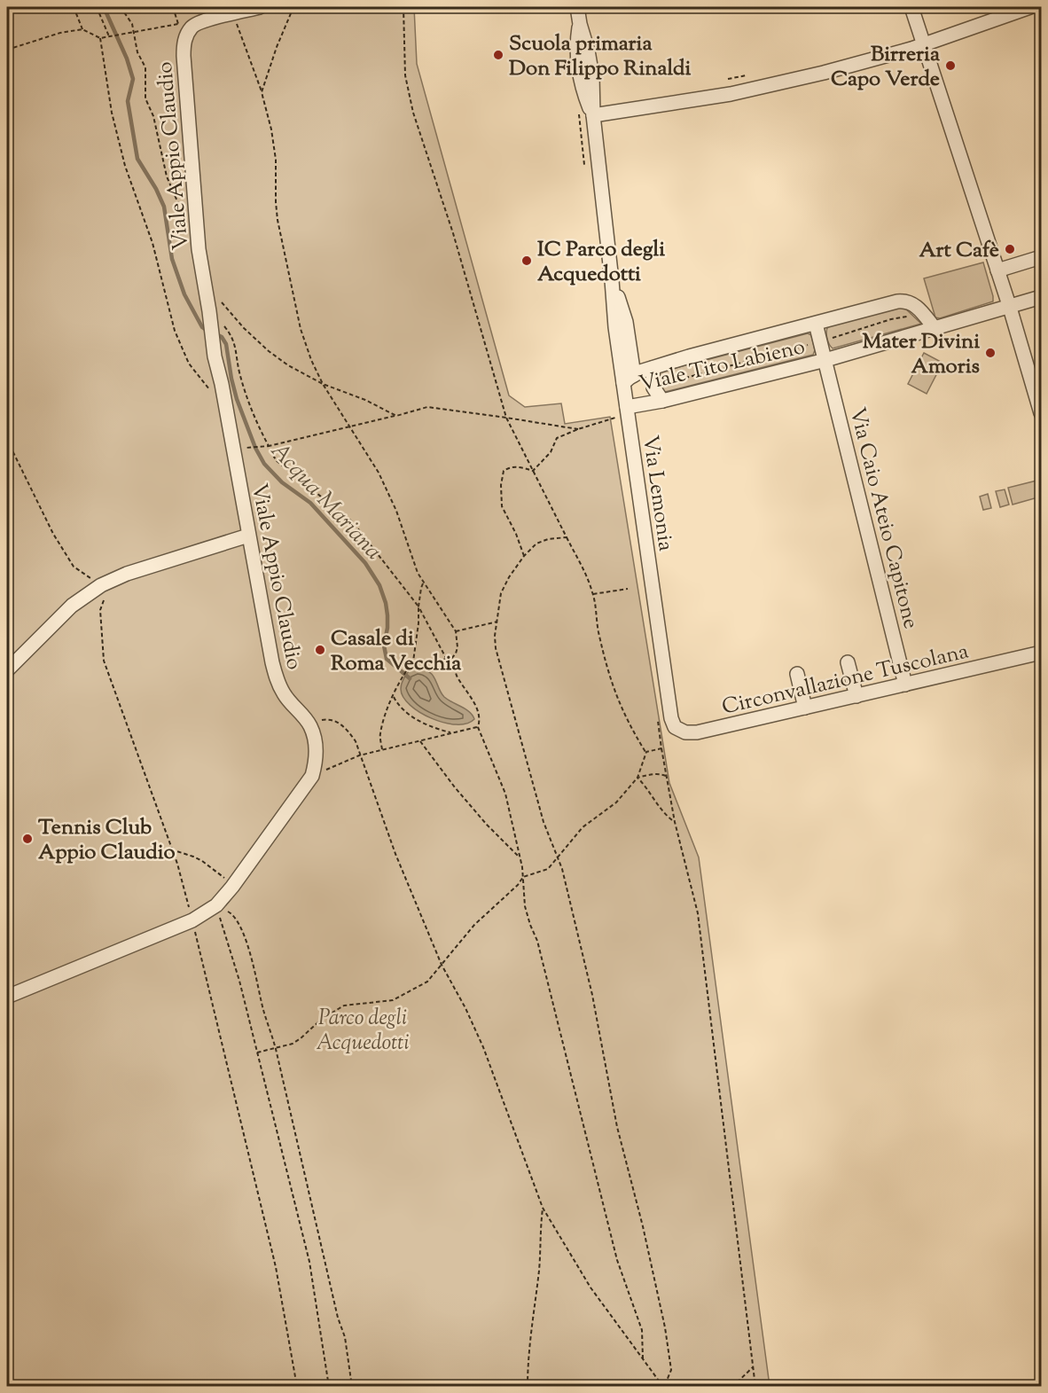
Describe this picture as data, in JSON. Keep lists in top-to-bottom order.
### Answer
{
  "streets": {
    "street": [
      "Viale Appio Claudio",
      "Viale Tito Labieno",
      "Via Lemonia",
      "Via Caio Ateio Capitone",
      "Circonvallazione Tuscolana"
    ]
  },
  "crossings": [
    ["Viale Tito Labieno", "Via Lemonia"],
    ["Viale Tito Labieno", "Via Caio Ateio Capitone"],
    ["Via Lemonia", "Circonvallazione Tuscolana"],
    ["Via Caio Ateio Capitone", "Circonvallazione Tuscolana"]
  ],
  "water": ["Acqua Mariana"],
  "parks": ["Parco degli Acquedotti"],
  "places": [
    "Scuola primaria Don Filippo Rinaldi",
    "Birreria Capo Verde",
    "Art Cafè",
    "IC Parco degli Acquedotti",
    "Mater Divini Amoris",
    "Casale di Roma Vecchia",
    "Tennis Club Appio Claudio"
  ]
}
